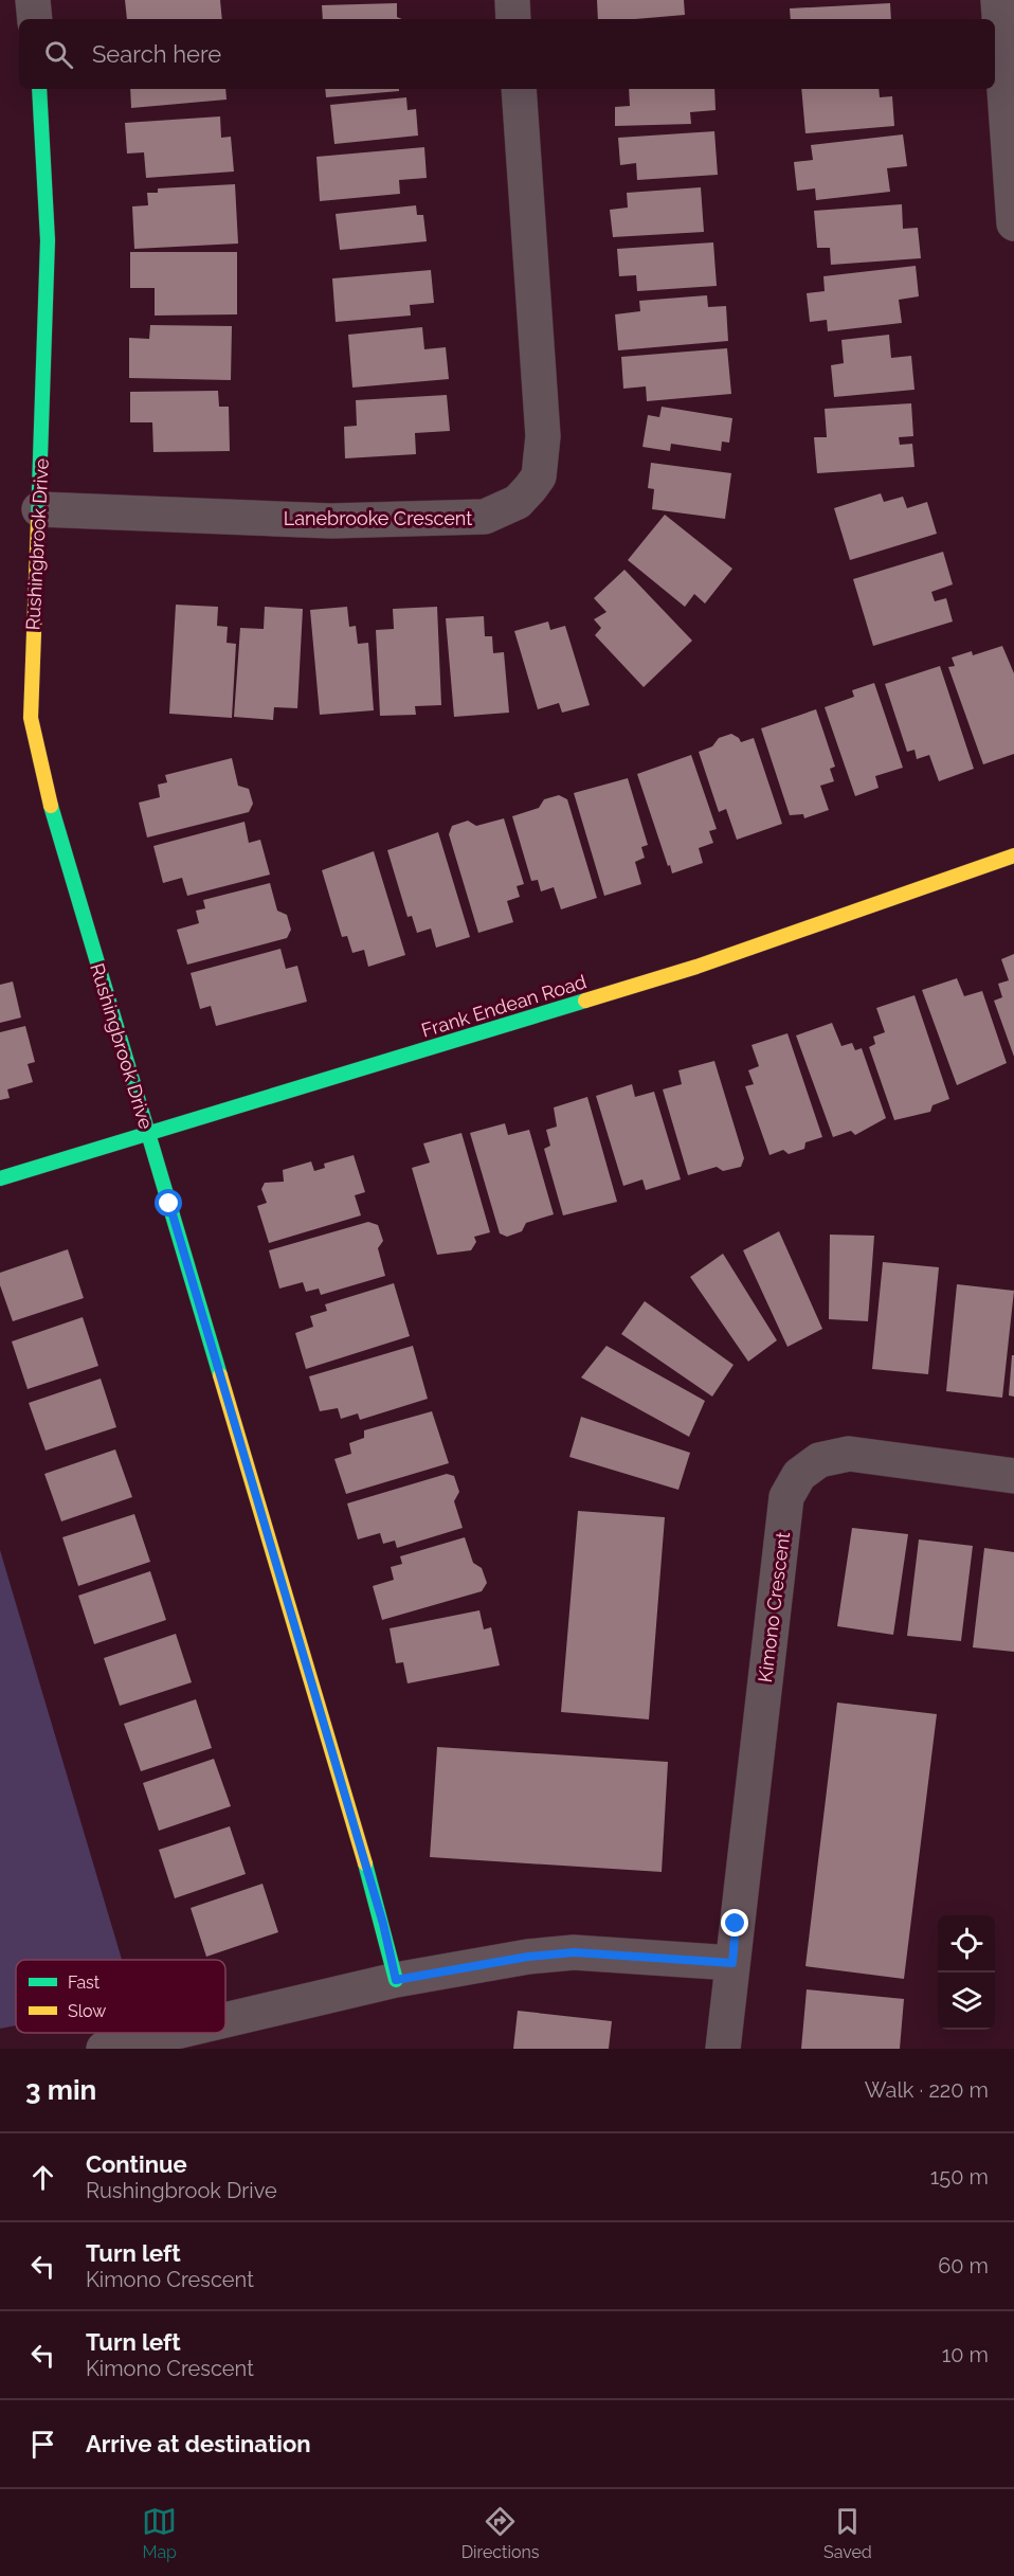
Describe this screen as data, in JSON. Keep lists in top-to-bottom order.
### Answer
{
  "streets": {
    "street": [
      "Lanebrooke Crescent",
      "Rushingbrook Drive",
      "Frank Endean Road",
      "Kimono Crescent"
    ]
  },
  "crossings": [
    ["Lanebrooke Crescent", "Rushingbrook Drive"],
    ["Rushingbrook Drive", "Frank Endean Road"]
  ],
  "legend": ["Fast", "Slow"],
  "page": {
    "search": "Search here",
    "heading": ["3 min", "Walk · 220 m"],
    "list": [
      ["Continue", "Rushingbrook Drive", "150 m"],
      ["Turn left", "Kimono Crescent", "60 m"],
      ["Turn left", "Kimono Crescent", "10 m"],
      "Arrive at destination"
    ],
    "nav": ["Map", "Directions", "Saved"]
  }
}
